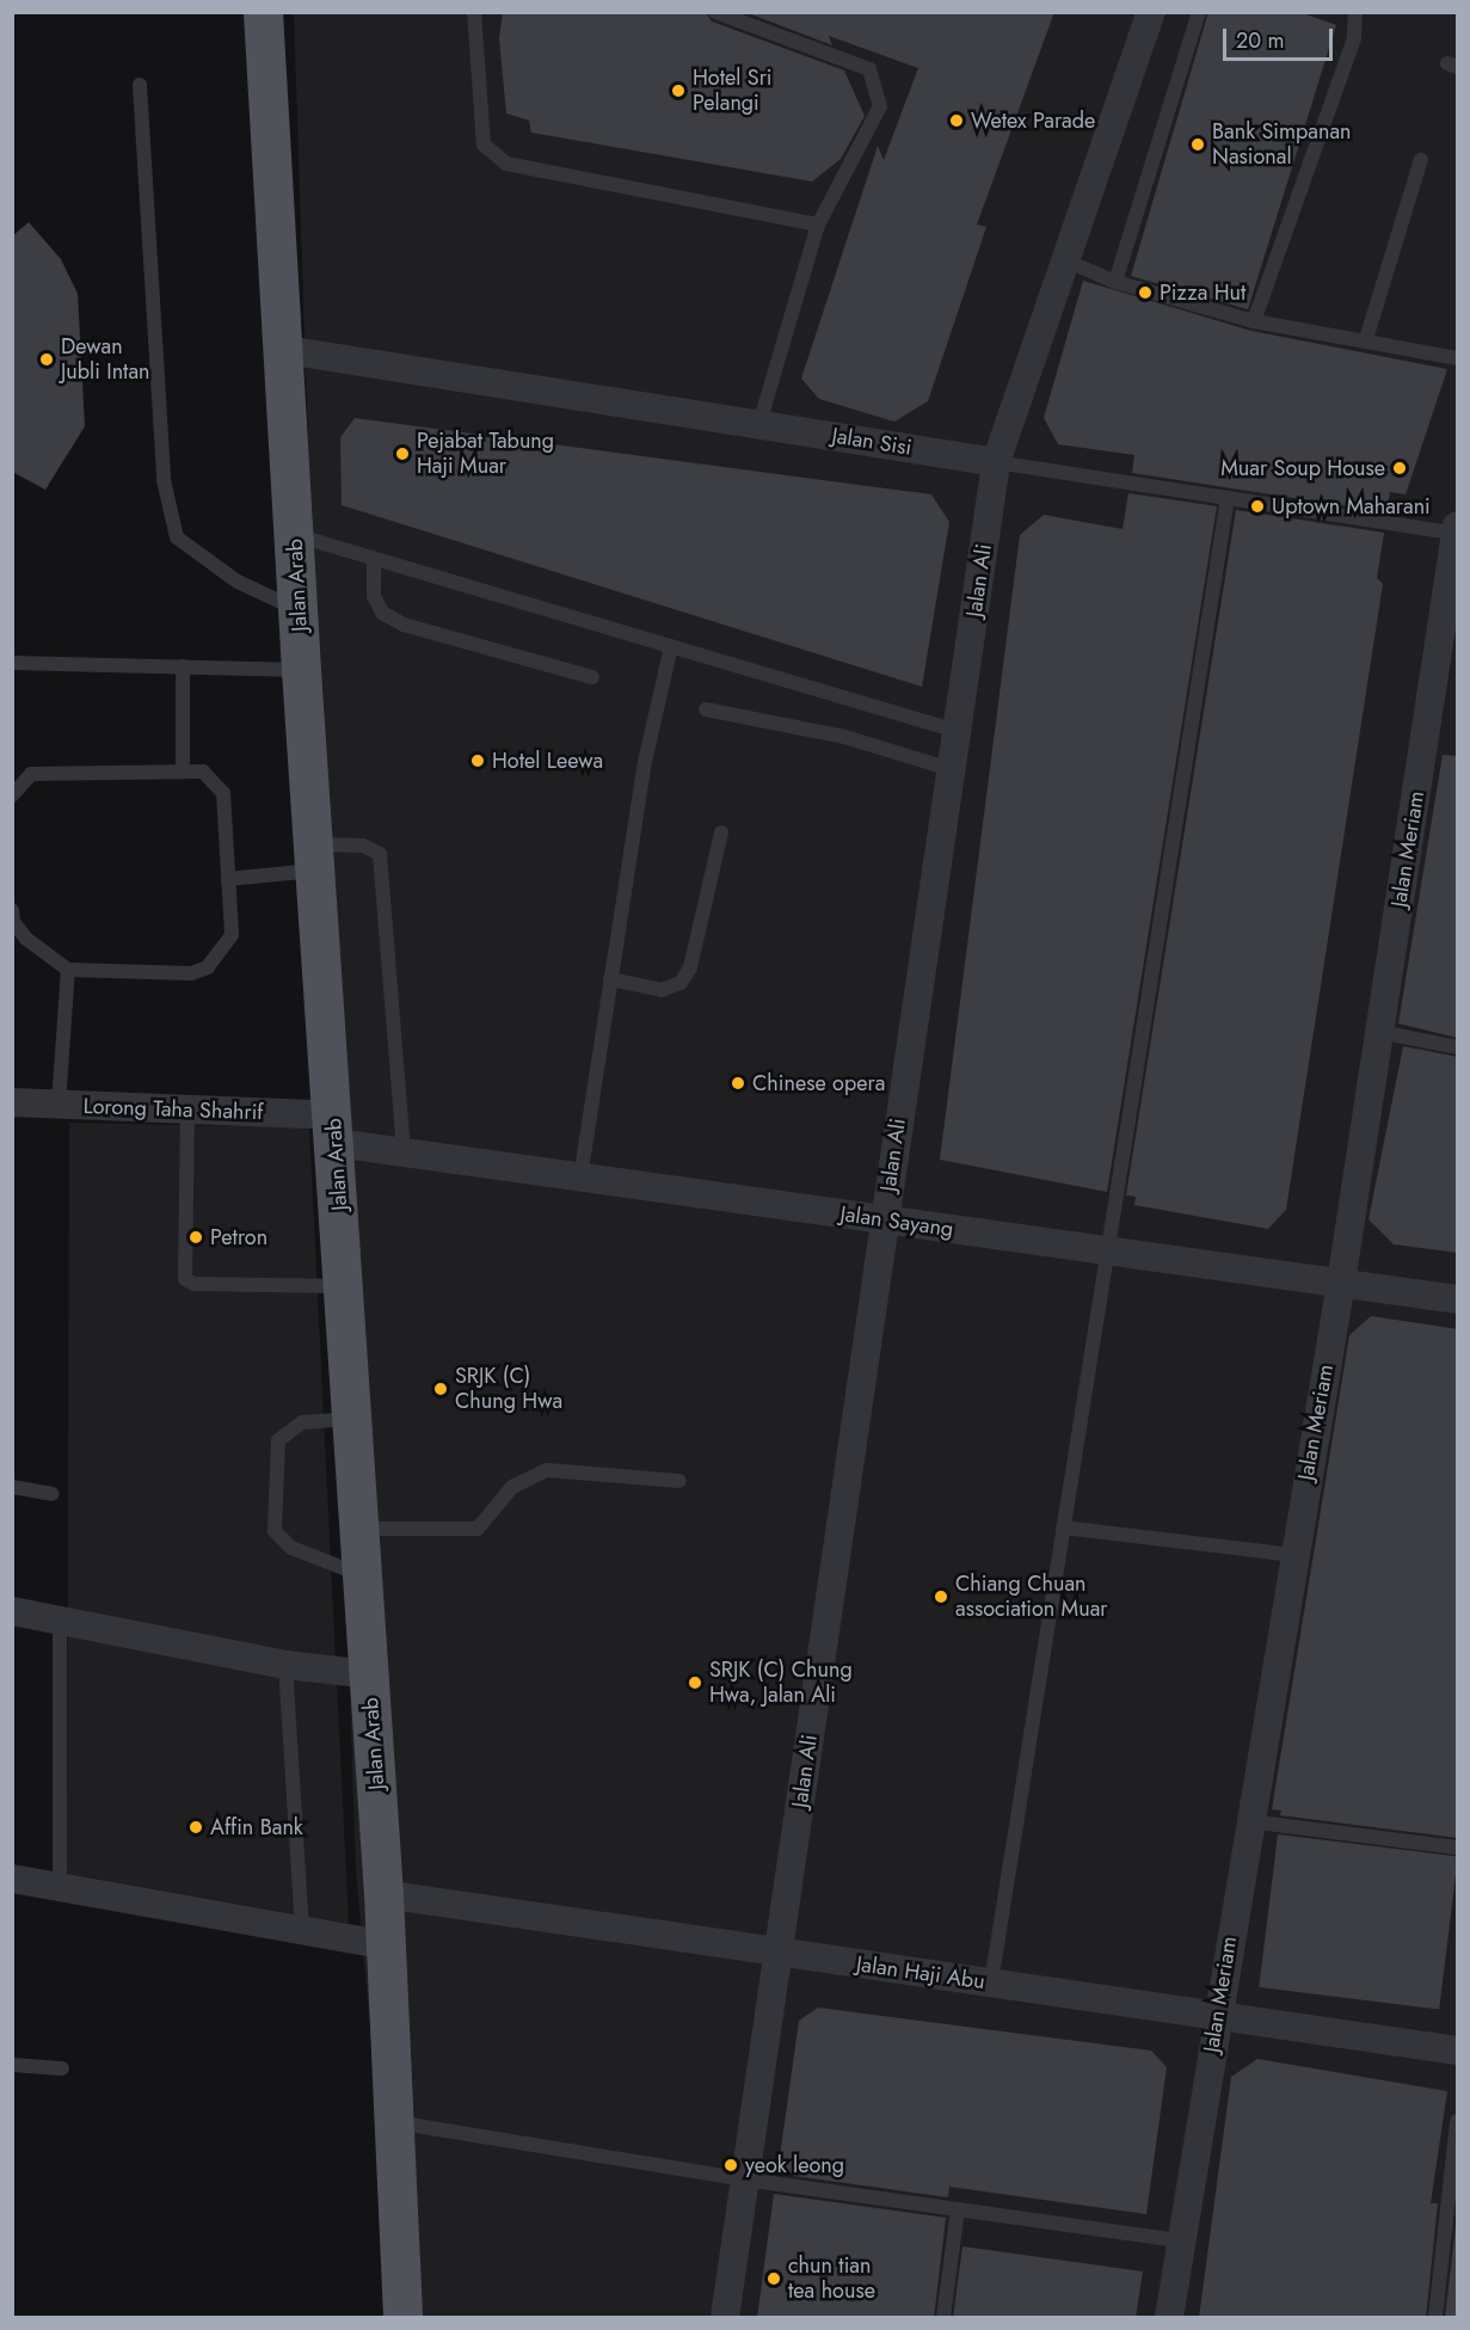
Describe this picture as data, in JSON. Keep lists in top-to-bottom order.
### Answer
{
  "streets": {
    "main road": ["Jalan Arab"],
    "street": [
      "Jalan Sisi",
      "Jalan Ali",
      "Jalan Meriam",
      "Lorong Taha Shahrif",
      "Jalan Sayang",
      "Jalan Haji Abu"
    ]
  },
  "crossings": [
    ["Jalan Sisi", "Jalan Ali"],
    ["Jalan Sisi", "Jalan Arab"],
    ["Jalan Sisi", "Jalan Meriam"],
    ["Jalan Ali", "Jalan Sayang"],
    ["Jalan Ali", "Jalan Haji Abu"],
    ["Jalan Arab", "Lorong Taha Shahrif"],
    ["Jalan Arab", "Jalan Sayang"],
    ["Jalan Arab", "Jalan Haji Abu"],
    ["Jalan Meriam", "Jalan Sayang"],
    ["Jalan Meriam", "Jalan Haji Abu"],
    ["Lorong Taha Shahrif", "Jalan Sayang"]
  ],
  "places": [
    "Hotel Sri Pelangi",
    "Wetex Parade",
    "Bank Simpanan Nasional",
    "Pizza Hut",
    "Dewan Jubli Intan",
    "Pejabat Tabung Haji Muar",
    "Muar Soup House",
    "Uptown Maharani",
    "Hotel Leewa",
    "Chinese opera",
    "Petron",
    "SRJK (C) Chung Hwa",
    "Chiang Chuan association Muar",
    "SRJK (C) Chung Hwa, Jalan Ali",
    "Affin Bank",
    "yeok leong",
    "chun tian tea house"
  ],
  "scale_bar": "20 m"
}
